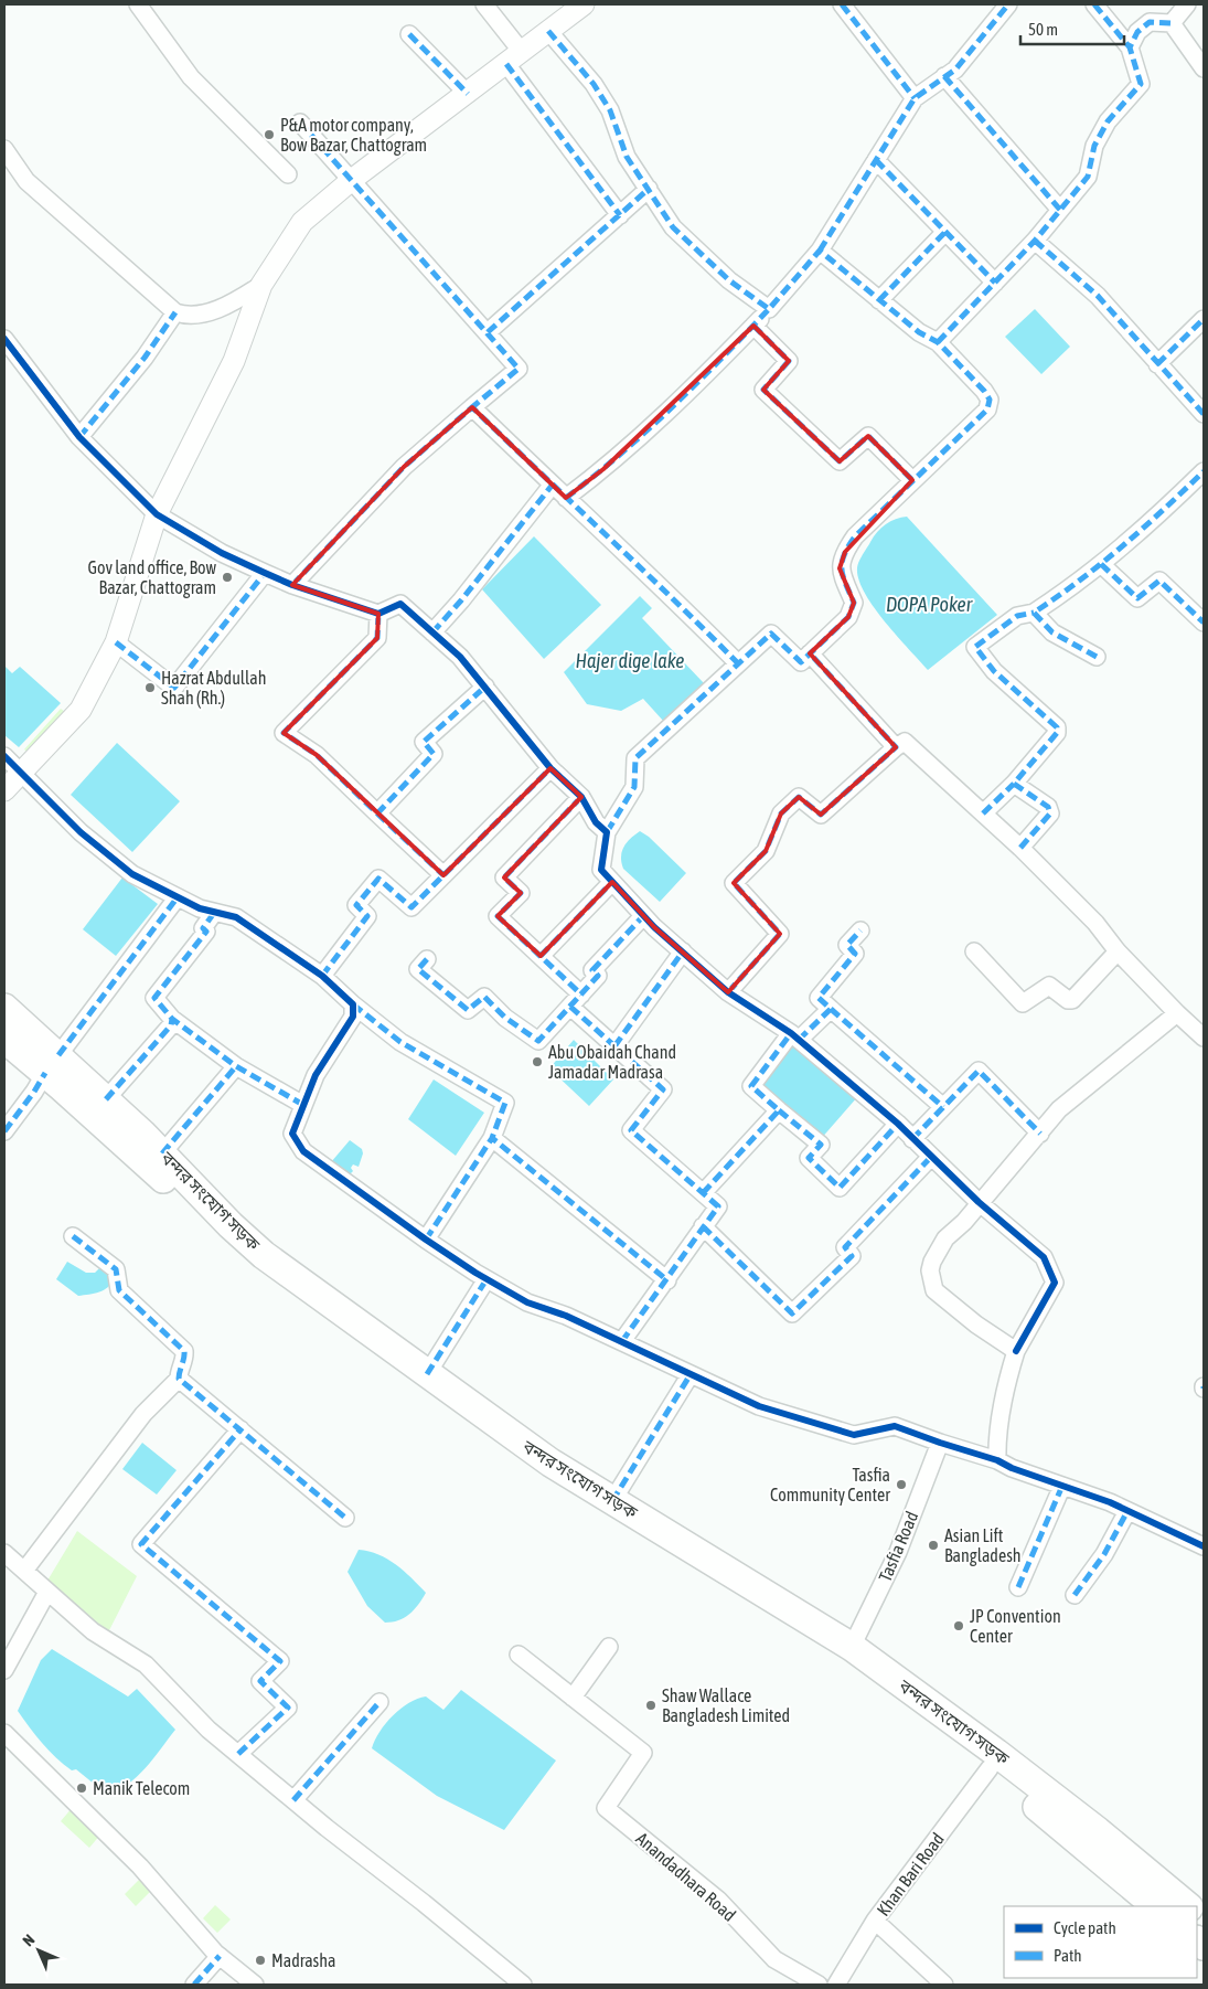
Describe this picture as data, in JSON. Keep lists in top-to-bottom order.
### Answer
{
  "streets": {
    "highway": ["বন্দর সংযোগ সড়ক"],
    "street": ["Tasfia Road", "Khan Bari Road", "Anandadhara Road"]
  },
  "crossings": [
    ["বন্দর সংযোগ সড়ক", "Tasfia Road"],
    ["বন্দর সংযোগ সড়ক", "Khan Bari Road"]
  ],
  "water": ["DOPA Poker", "Hajer dige lake"],
  "places": [
    "P&A motor company, Bow Bazar, Chattogram",
    "Gov land office, Bow Bazar, Chattogram",
    "Hazrat Abdullah Shah (Rh.)",
    "Abu Obaidah Chand Jamadar Madrasa",
    "Tasfia Community Center",
    "Asian Lift Bangladesh",
    "JP Convention Center",
    "Shaw Wallace Bangladesh Limited",
    "Manik Telecom",
    "Madrasha"
  ],
  "legend": ["Cycle path", "Path"],
  "scale_bar": "50 m",
  "north": "top left"
}
